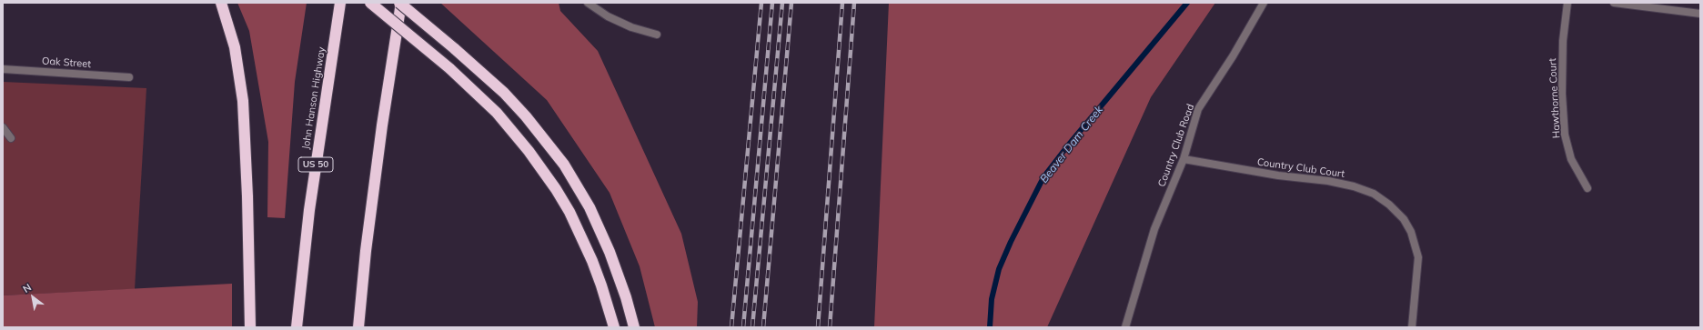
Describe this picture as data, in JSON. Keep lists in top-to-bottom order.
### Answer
{
  "streets": {
    "highway": ["John Hanson Highway", "US 50"],
    "street": [
      "Oak Street",
      "Hawthorne Court",
      "Country Club Road",
      "Country Club Court"
    ]
  },
  "crossings": [
    ["Country Club Road", "Country Club Court"]
  ],
  "water": ["Beaver Dam Creek"],
  "north": "top left"
}
